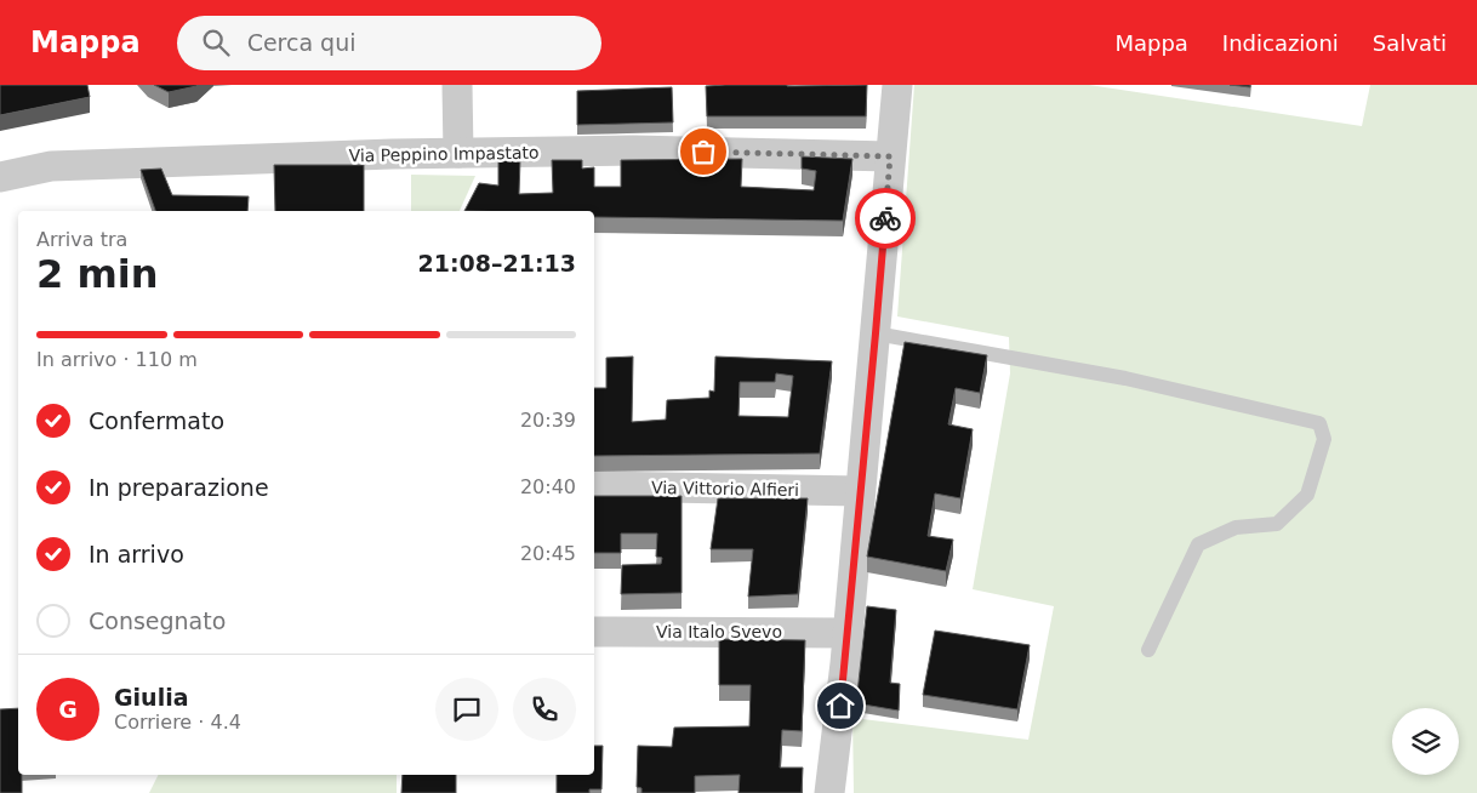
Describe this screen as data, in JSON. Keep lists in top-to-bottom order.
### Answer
{
  "streets": {
    "street": ["Via Peppino Impastato", "Via Vittorio Alfieri", "Via Italo Svevo"]
  },
  "page": {
    "header": "Mappa",
    "search": "Cerca qui",
    "nav": ["Mappa", "Indicazioni", "Salvati"],
    "heading": ["2 min", "Arriva tra", "21:08–21:13"],
    "panel": ["Giulia", "Corriere · 4.4"],
    "bar": "In arrivo · 110 m",
    "list": [
      ["Confermato", "20:39"],
      ["In preparazione", "20:40"],
      ["In arrivo", "20:45"],
      "Consegnato"
    ],
    "round": "G"
  }
}
